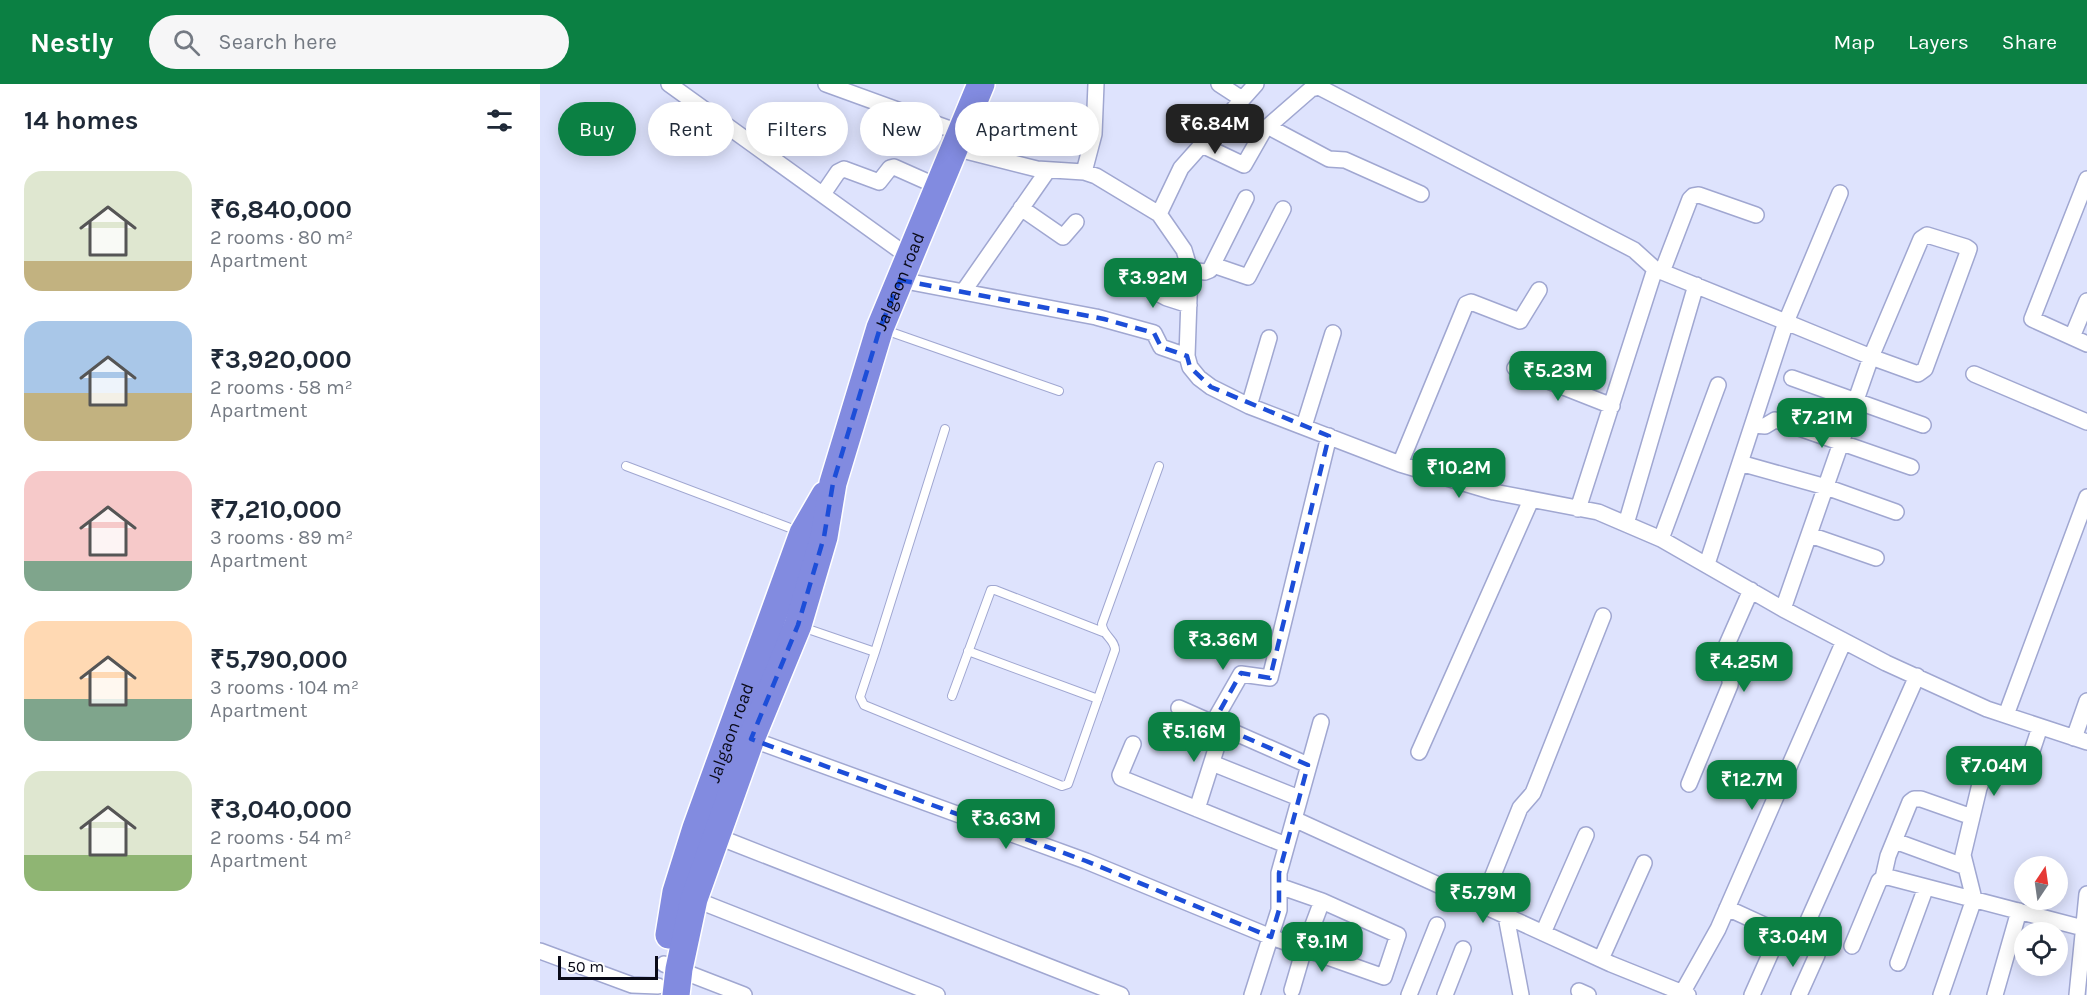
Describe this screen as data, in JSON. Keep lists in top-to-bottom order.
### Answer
{
  "streets": {
    "highway": ["Jalgaon road"]
  },
  "scale_bar": "50 m",
  "north": "top",
  "page": {
    "header": "Nestly",
    "search": "Search here",
    "nav": ["Map", "Layers", "Share"],
    "heading": "14 homes",
    "chip": [
      "Buy",
      "Rent",
      "Filters",
      "New",
      "Apartment"
    ],
    "price": [
      "₹6.84M",
      "₹3.92M",
      "₹5.23M",
      "₹7.21M",
      "₹10.2M",
      "₹3.36M",
      "₹4.25M",
      "₹5.16M",
      "₹7.04M",
      "₹12.7M",
      "₹3.63M",
      "₹5.79M",
      "₹3.04M",
      "₹9.1M"
    ],
    "list": [
      {
        "name": "₹6,840,000",
        "note": "2 rooms · 80 m² · Apartment"
      },
      {
        "name": "₹3,920,000",
        "note": "2 rooms · 58 m² · Apartment"
      },
      {
        "name": "₹7,210,000",
        "note": "3 rooms · 89 m² · Apartment"
      },
      {
        "name": "₹5,790,000",
        "note": "3 rooms · 104 m² · Apartment"
      },
      {
        "name": "₹3,040,000",
        "note": "2 rooms · 54 m² · Apartment"
      }
    ],
    "scale": "50 m"
  }
}
